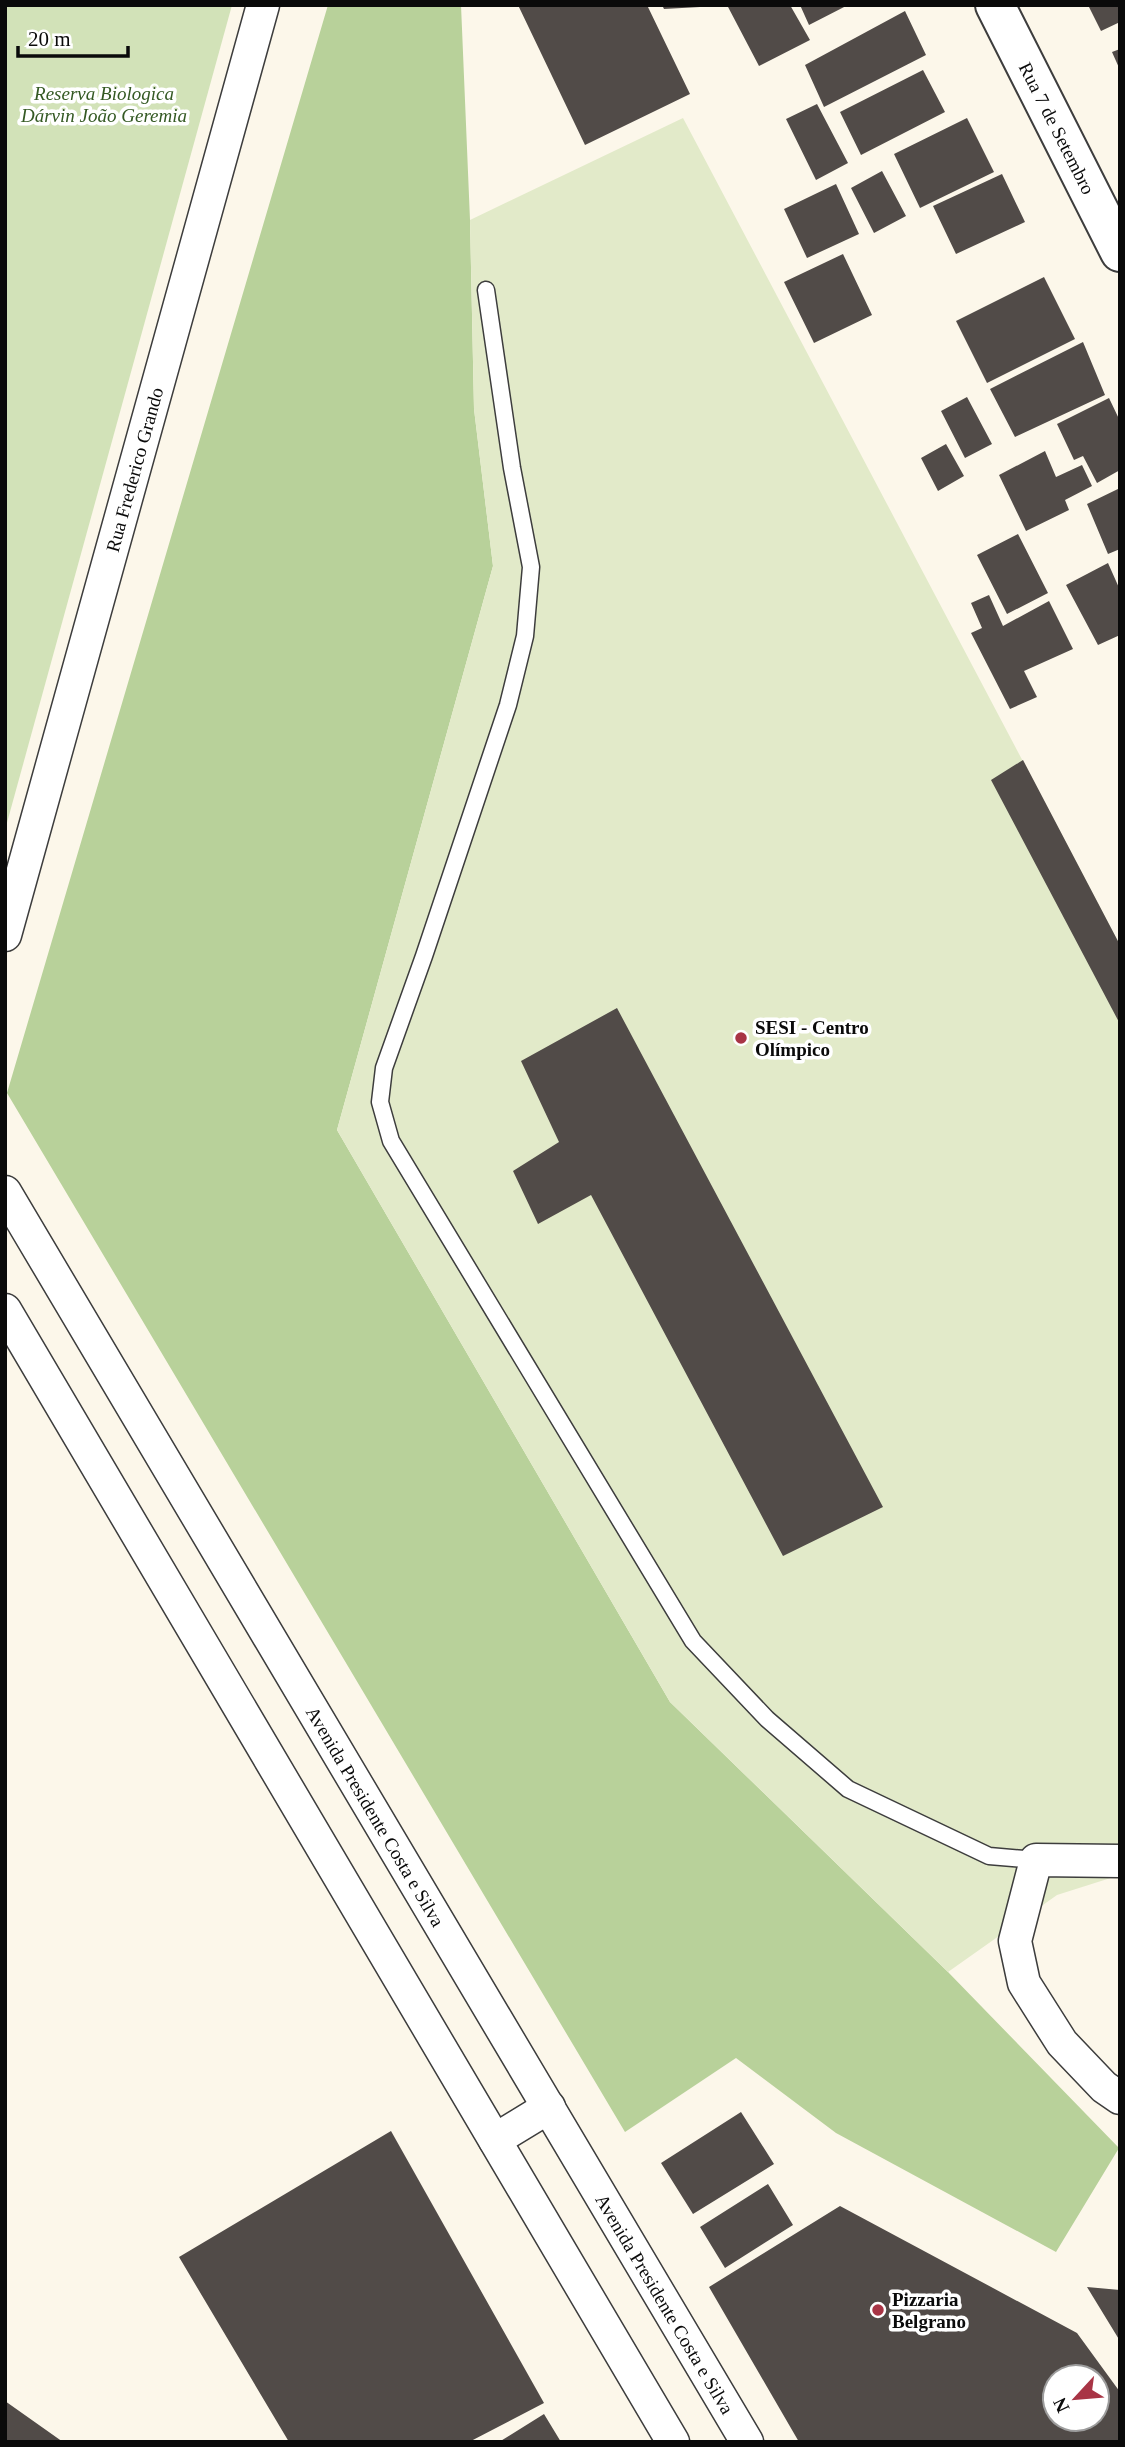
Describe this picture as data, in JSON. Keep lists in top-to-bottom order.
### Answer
{
  "streets": {
    "street": ["Rua 7 de Setembro", "Rua Frederico Grando", "Avenida Presidente Costa e Silva"]
  },
  "parks": ["Reserva Biologica Dárvin João Geremia"],
  "places": ["SESI - Centro Olímpico", "Pizzaria Belgrano"],
  "scale_bar": "20 m",
  "north": "bottom left"
}
